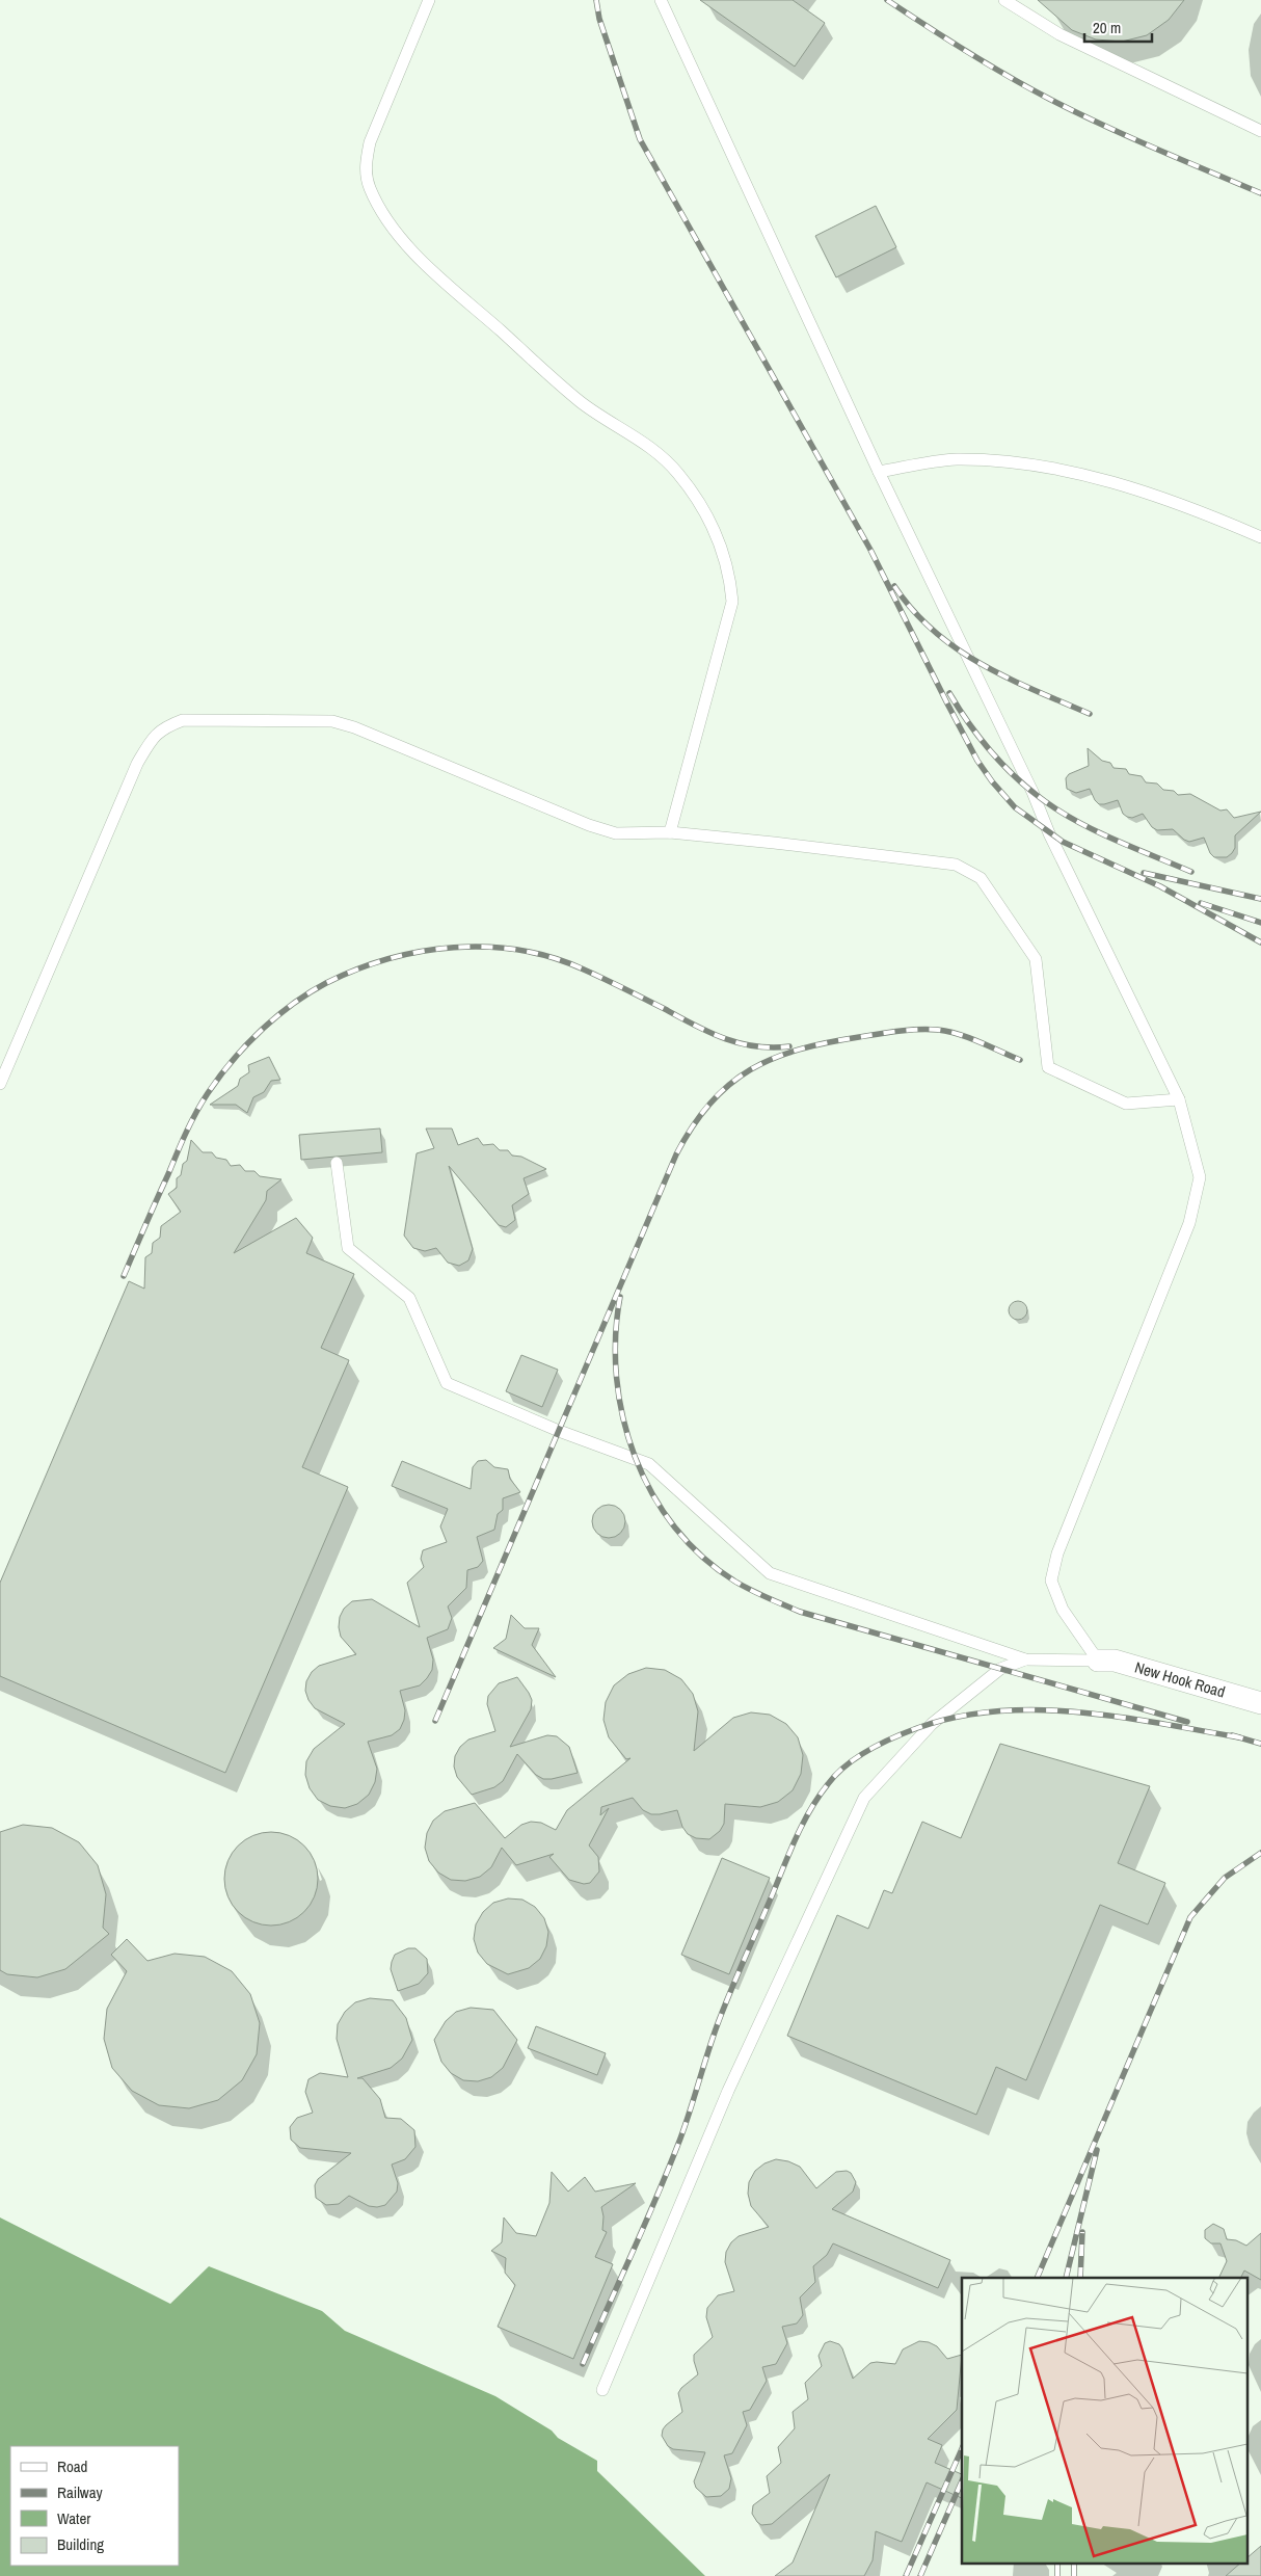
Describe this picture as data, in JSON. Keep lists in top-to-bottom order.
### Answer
{
  "streets": {
    "street": ["New Hook Road"]
  },
  "legend": [
    "Road",
    "Railway",
    "Water",
    "Building"
  ],
  "scale_bar": "20 m"
}
